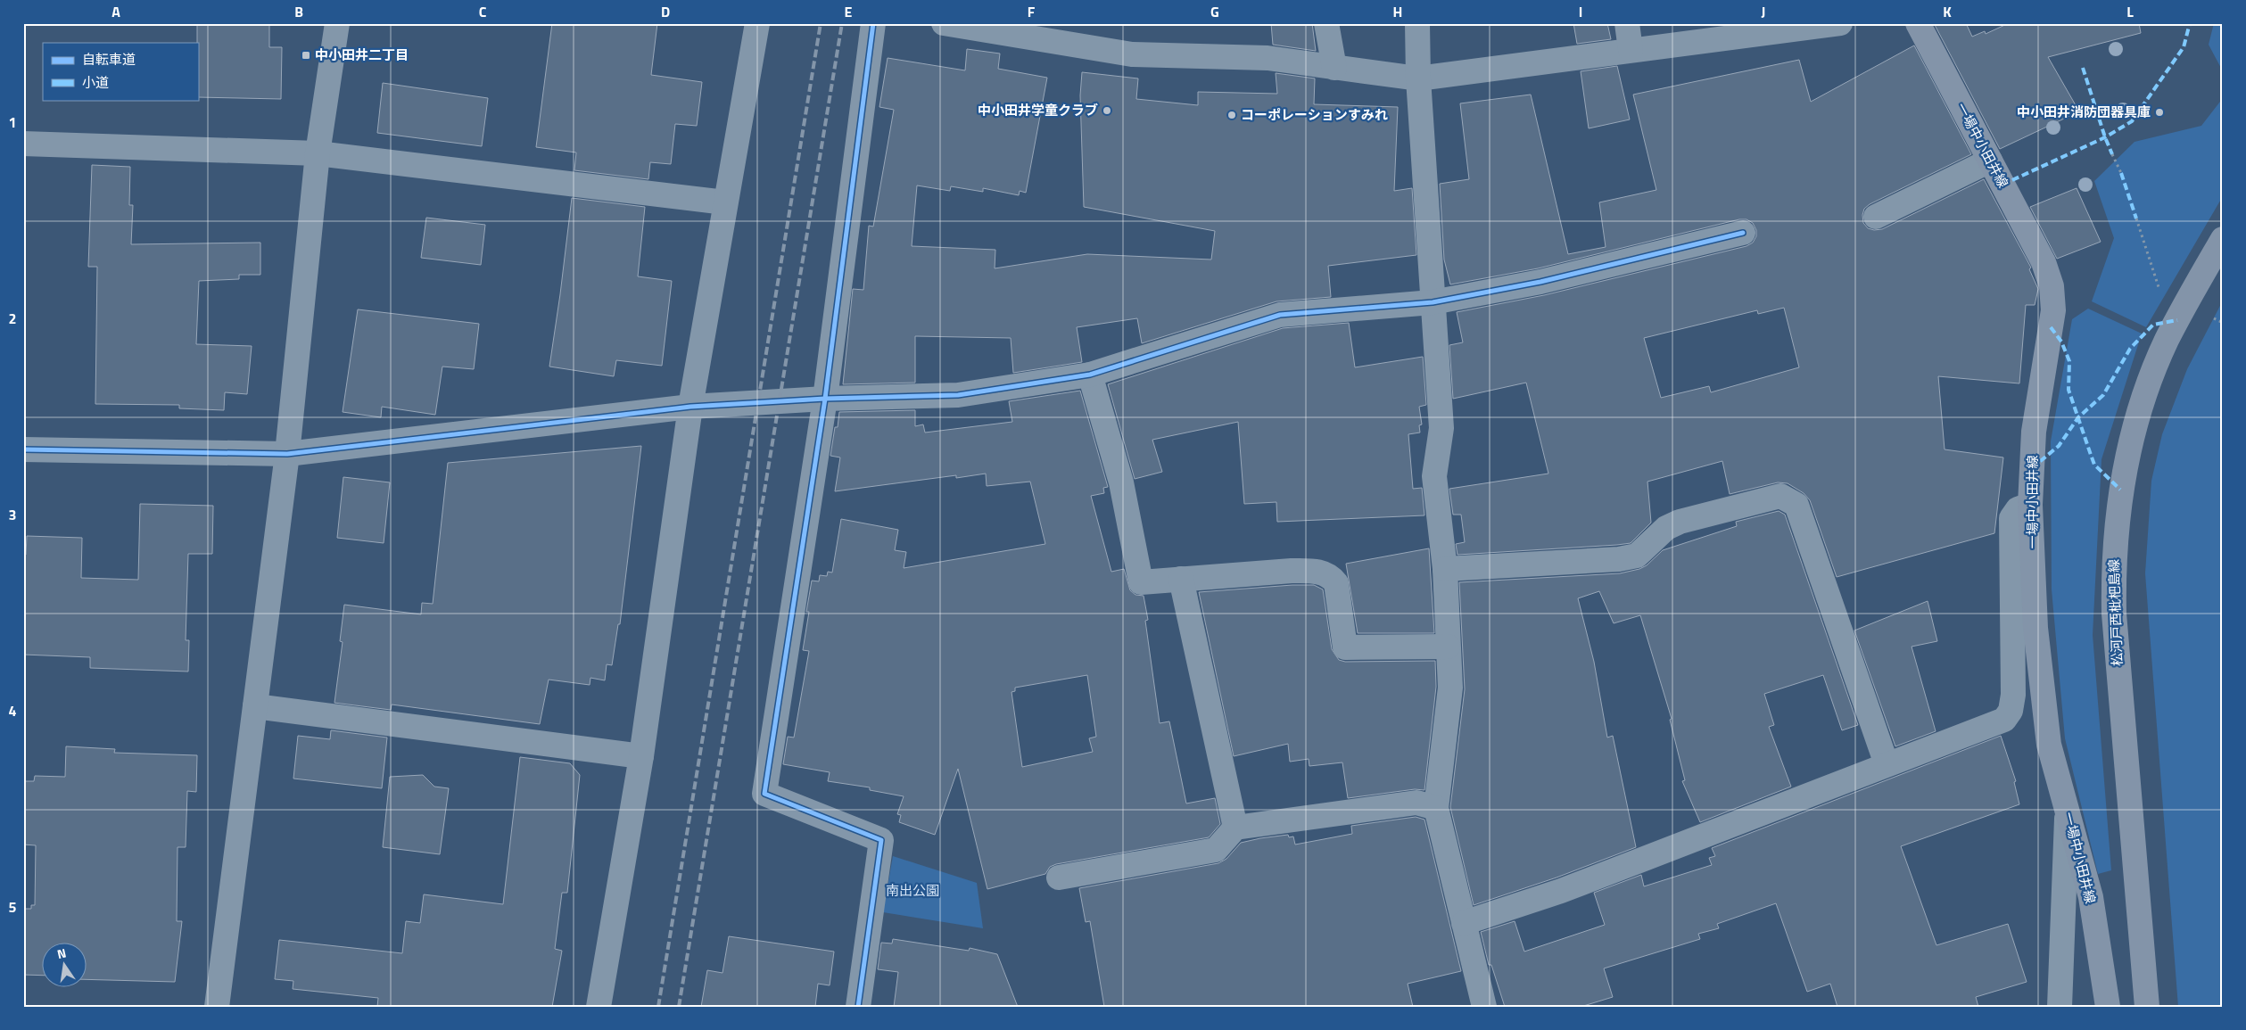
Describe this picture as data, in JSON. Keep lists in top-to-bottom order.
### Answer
{
  "streets": {
    "main road": ["一場中小田井線", "松河戸西枇杷島線"]
  },
  "parks": ["南出公園"],
  "places": {
    "transit": ["中小田井二丁目"],
    "other": ["中小田井学童クラブ", "中小田井消防団器具庫", "コーポレーションすみれ"]
  },
  "legend": ["自転車道", "小道"],
  "north": "top",
  "grid": {
    "columns": [
      "A",
      "B",
      "C",
      "D",
      "E",
      "F",
      "G",
      "H",
      "I",
      "J",
      "K",
      "L"
    ],
    "rows": [
      "1",
      "2",
      "3",
      "4",
      "5"
    ]
  }
}
